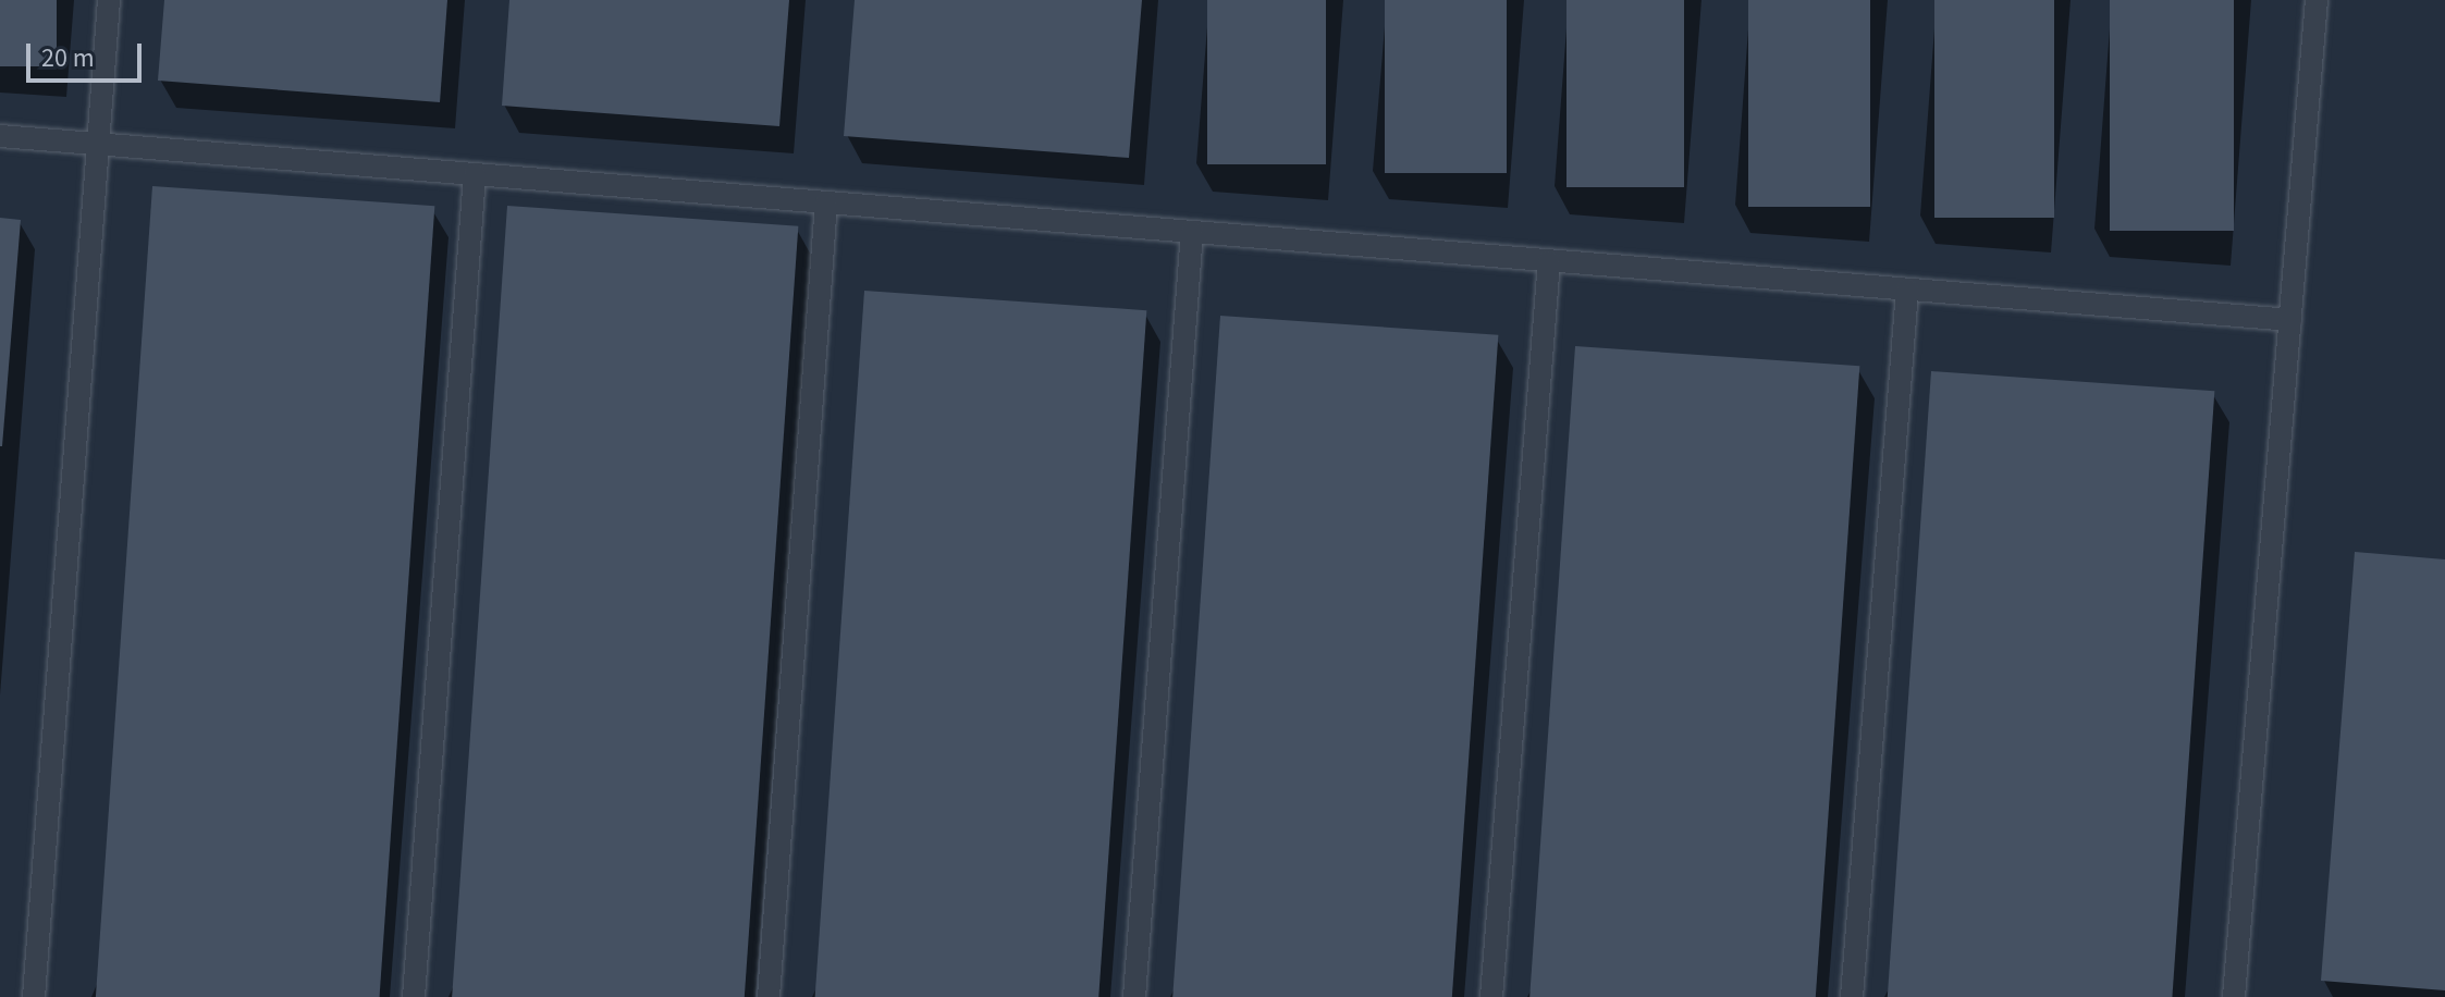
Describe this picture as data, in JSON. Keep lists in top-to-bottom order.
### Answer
{
  "scale_bar": "20 m"
}
